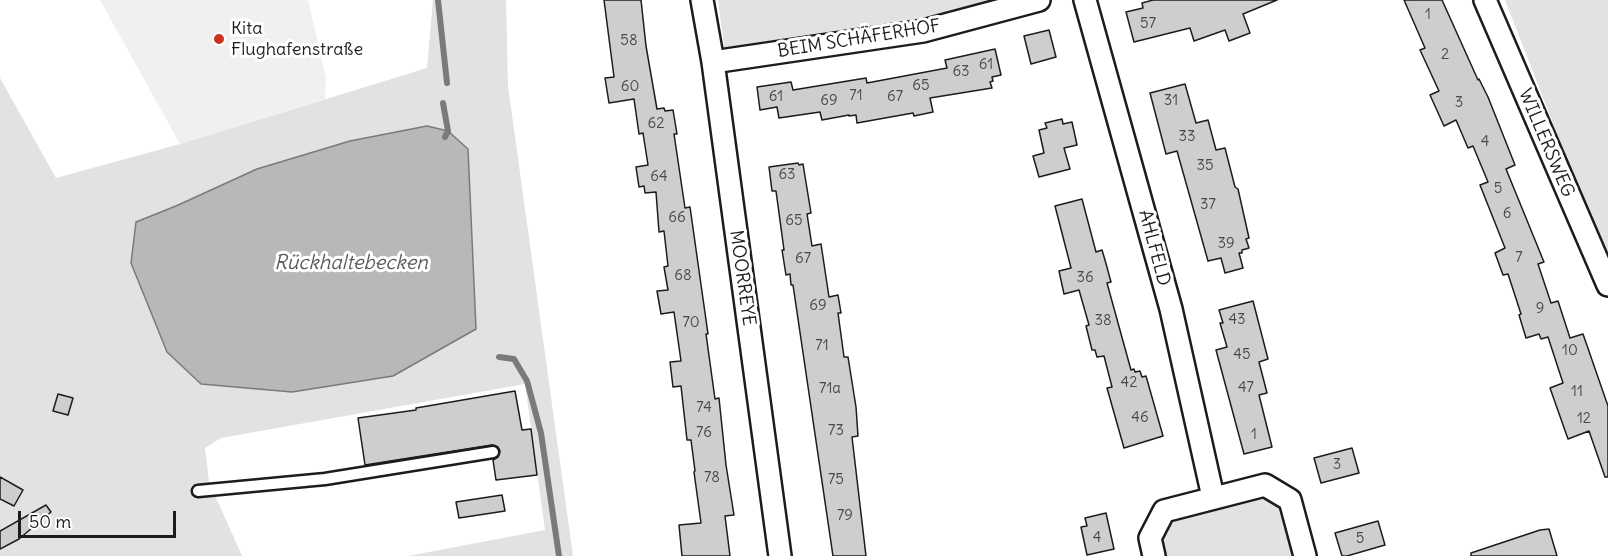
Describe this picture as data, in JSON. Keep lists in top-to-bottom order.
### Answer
{
  "streets": {
    "street": [
      "BEIM SCHÄFERHOF",
      "WILLERSWEG",
      "AHLFELD",
      "MOORREYE"
    ]
  },
  "crossings": [
    ["BEIM SCHÄFERHOF", "MOORREYE"]
  ],
  "water": ["Rückhaltebecken"],
  "places": ["Kita Flughafenstraße"],
  "house_numbers": [
    "1",
    "57",
    "58",
    "2",
    "61",
    "63",
    "65",
    "60",
    "71",
    "61",
    "67",
    "69",
    "31",
    "3",
    "62",
    "33",
    "4",
    "35",
    "63",
    "64",
    "5",
    "37",
    "6",
    "66",
    "65",
    "39",
    "7",
    "67",
    "68",
    "36",
    "69",
    "9",
    "43",
    "38",
    "70",
    "71",
    "10",
    "45",
    "42",
    "47",
    "71a",
    "11",
    "74",
    "46",
    "12",
    "73",
    "76",
    "1",
    "3",
    "78",
    "75",
    "79",
    "4",
    "5"
  ],
  "scale_bar": "50 m"
}
